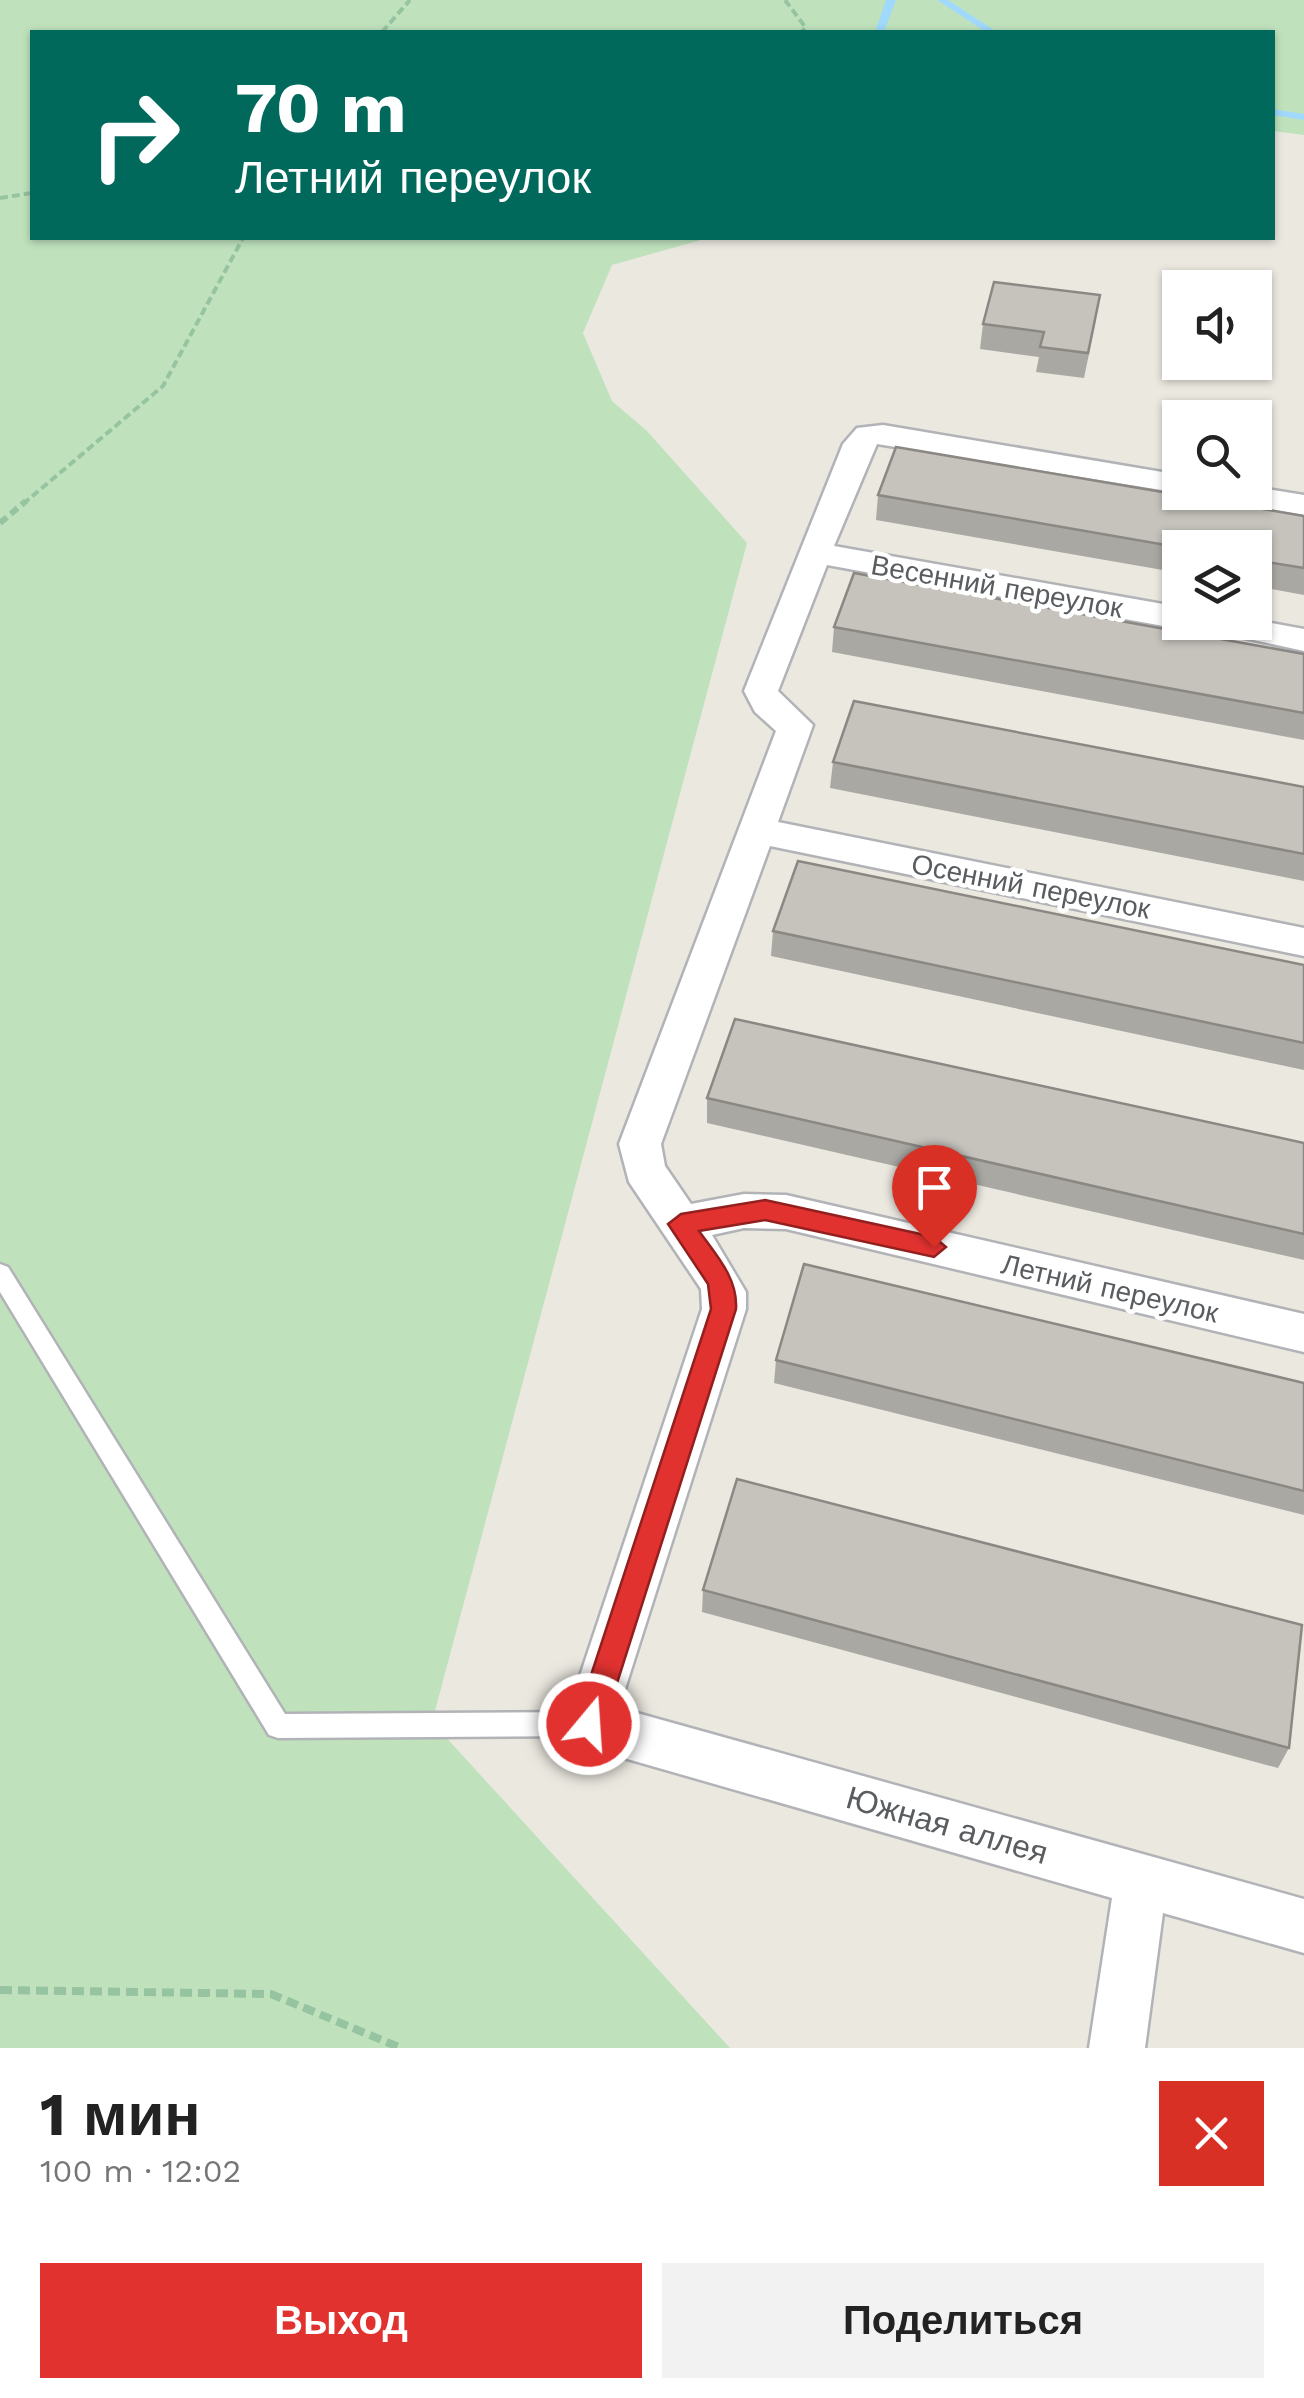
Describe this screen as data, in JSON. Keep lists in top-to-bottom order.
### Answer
{
  "streets": {
    "street": [
      "Весенний переулок",
      "Осенний переулок",
      "Летний переулок",
      "Южная аллея"
    ]
  },
  "page": {
    "turn": ["70 m", "Летний переулок"],
    "heading": ["1 мин", "100 m · 12:02"],
    "buttons": ["Выход", "Поделиться"]
  }
}
